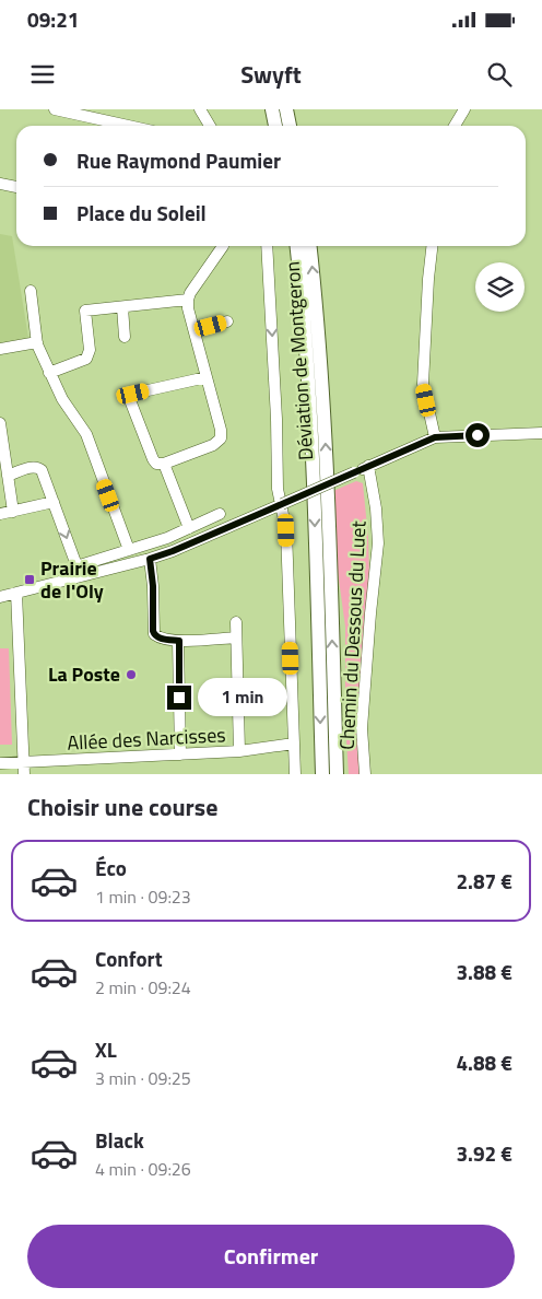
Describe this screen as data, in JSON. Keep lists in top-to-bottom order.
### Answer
{
  "streets": {
    "main road": ["Déviation de Montgeron"],
    "street": ["Chemin du Dessous du Luet", "Allée des Narcisses"]
  },
  "places": {
    "transit": ["Prairie de l'Oly"],
    "other": ["La Poste"]
  },
  "page": {
    "status": "09:21",
    "header": "Swyft",
    "banner": ["Rue Raymond Paumier", "Place du Soleil"],
    "bubble": "1 min",
    "heading": "Choisir une course",
    "list": [
      {
        "name": "Éco",
        "note": "1 min · 09:23",
        "value": "2.87 €"
      },
      {
        "name": "Confort",
        "note": "2 min · 09:24",
        "value": "3.88 €"
      },
      {
        "name": "XL",
        "note": "3 min · 09:25",
        "value": "4.88 €"
      },
      {
        "name": "Black",
        "note": "4 min · 09:26",
        "value": "3.92 €"
      }
    ],
    "buttons": "Confirmer"
  }
}
